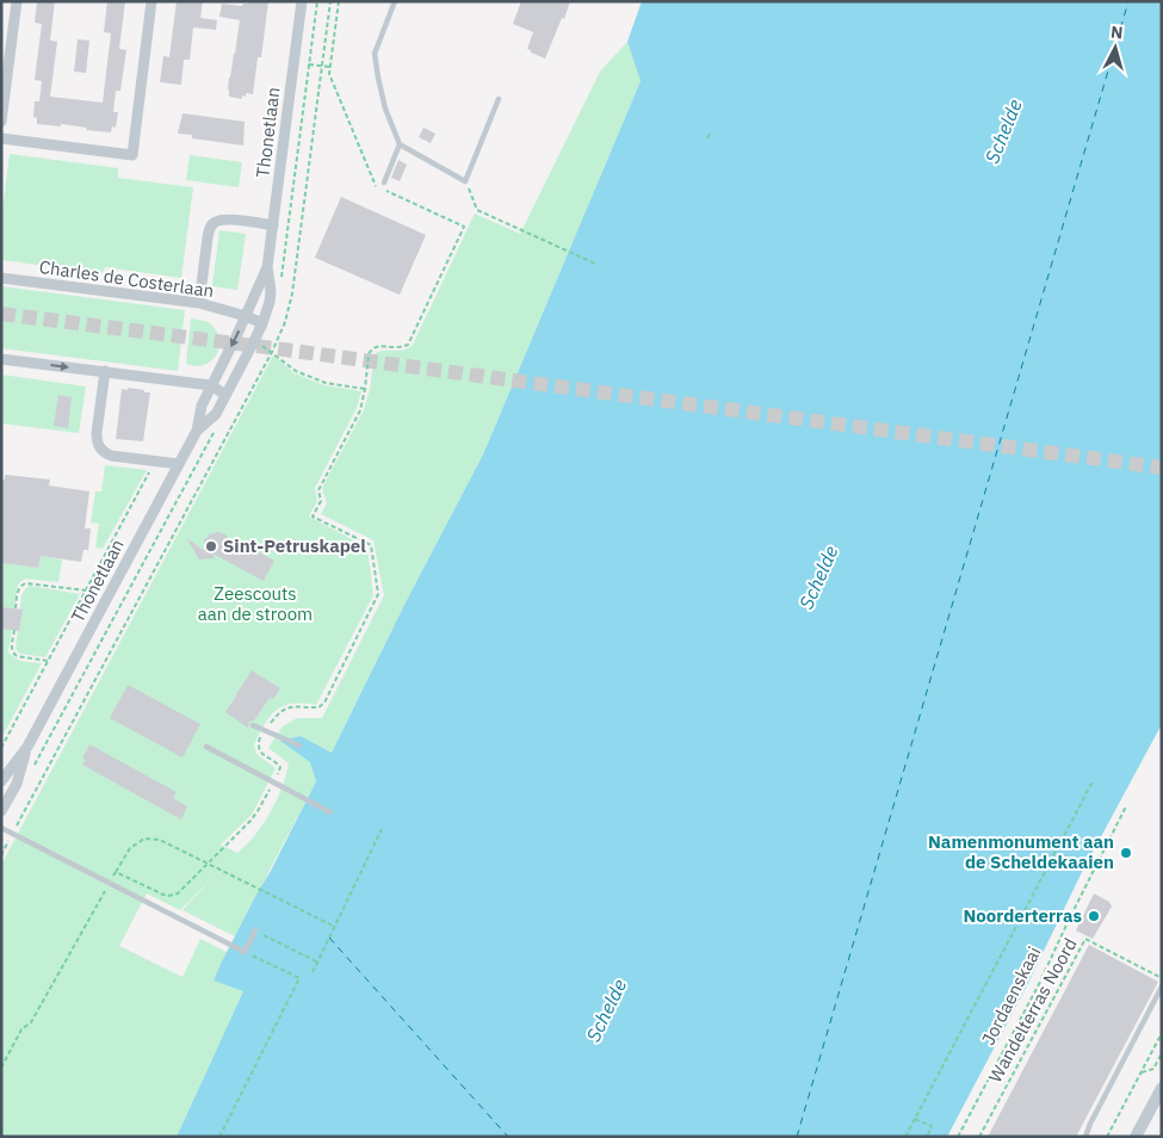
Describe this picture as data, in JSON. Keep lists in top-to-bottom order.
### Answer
{
  "streets": {
    "street": ["Thonetlaan", "Charles de Costerlaan"],
    "path": ["Jordaenskaai", "Wandelterras Noord"]
  },
  "crossings": [
    ["Thonetlaan", "Charles de Costerlaan"]
  ],
  "water": ["Schelde"],
  "parks": ["Zeescouts aan de stroom"],
  "places": ["Sint-Petruskapel", "Namenmonument aan de Scheldekaaien", "Noorderterras"],
  "north": "top"
}
